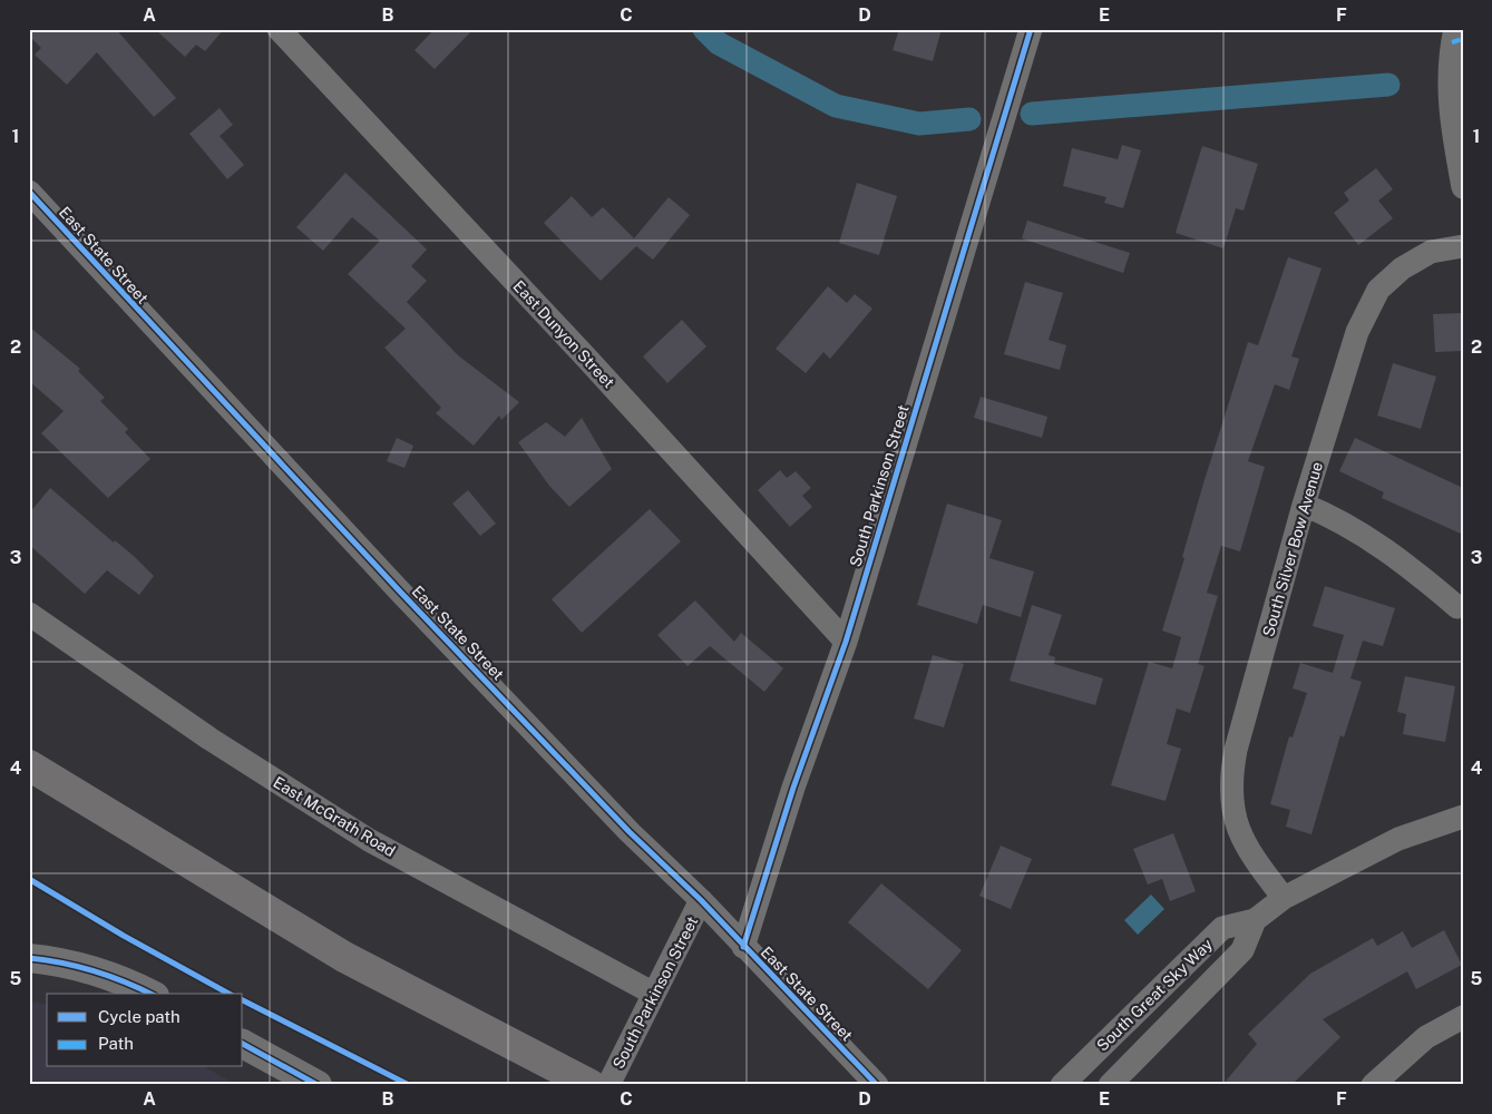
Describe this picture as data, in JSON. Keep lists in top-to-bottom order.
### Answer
{
  "streets": {
    "street": [
      "East State Street",
      "East Dunyon Street",
      "South Parkinson Street",
      "South Silver Bow Avenue",
      "East McGrath Road",
      "South Great Sky Way"
    ]
  },
  "crossings": [
    ["East State Street", "South Parkinson Street"],
    ["East Dunyon Street", "South Parkinson Street"],
    ["South Parkinson Street", "East McGrath Road"],
    ["South Silver Bow Avenue", "South Great Sky Way"]
  ],
  "legend": ["Cycle path", "Path"],
  "grid": {
    "columns": [
      "A",
      "B",
      "C",
      "D",
      "E",
      "F"
    ],
    "rows": [
      "1",
      "2",
      "3",
      "4",
      "5"
    ]
  }
}
